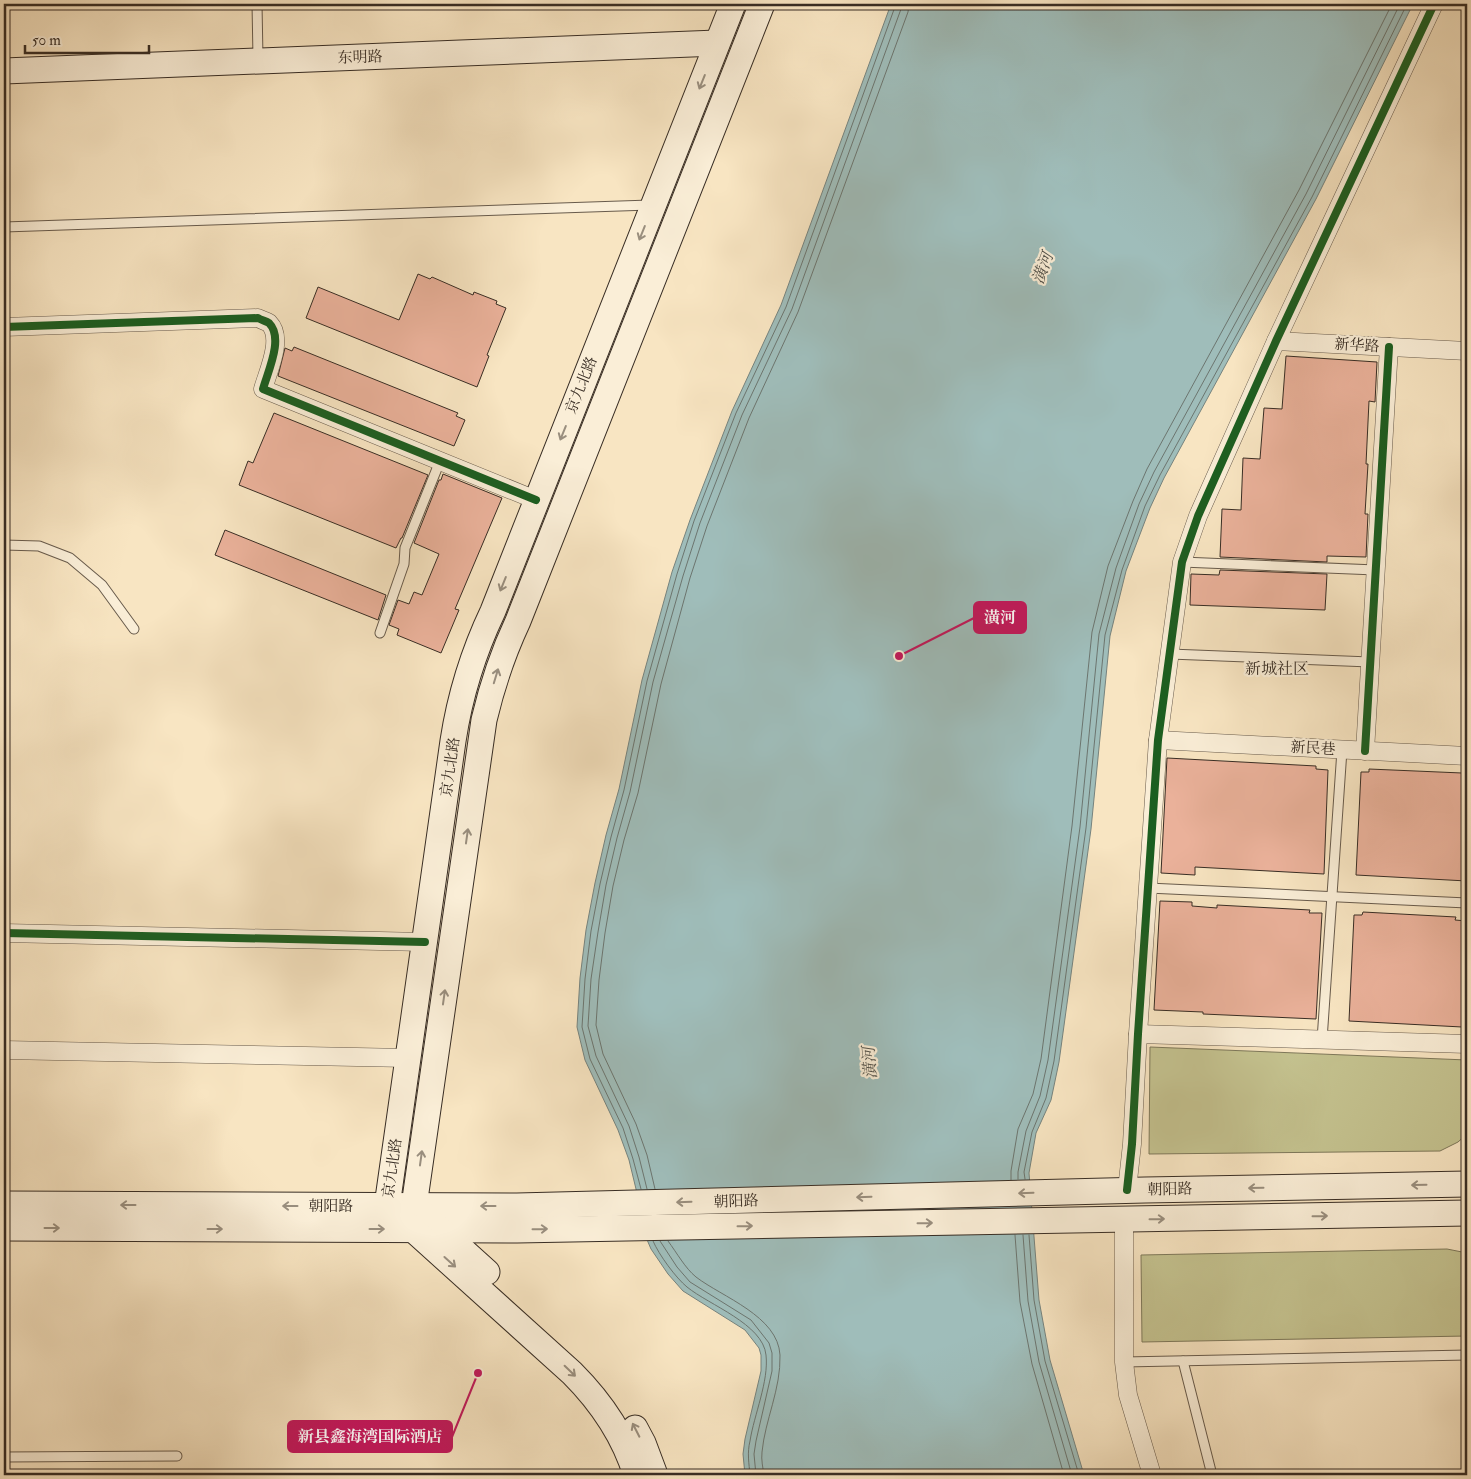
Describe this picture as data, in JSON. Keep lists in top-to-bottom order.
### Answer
{
  "streets": {
    "main road": ["东明路", "京九北路", "朝阳路"],
    "street": ["新华路", "新民巷"]
  },
  "crossings": [
    ["东明路", "京九北路"],
    ["京九北路", "朝阳路"]
  ],
  "districts": ["新城社区"],
  "water": ["潢河"],
  "places": ["潢河", "新县鑫海湾国际酒店"],
  "scale_bar": "50 m"
}
